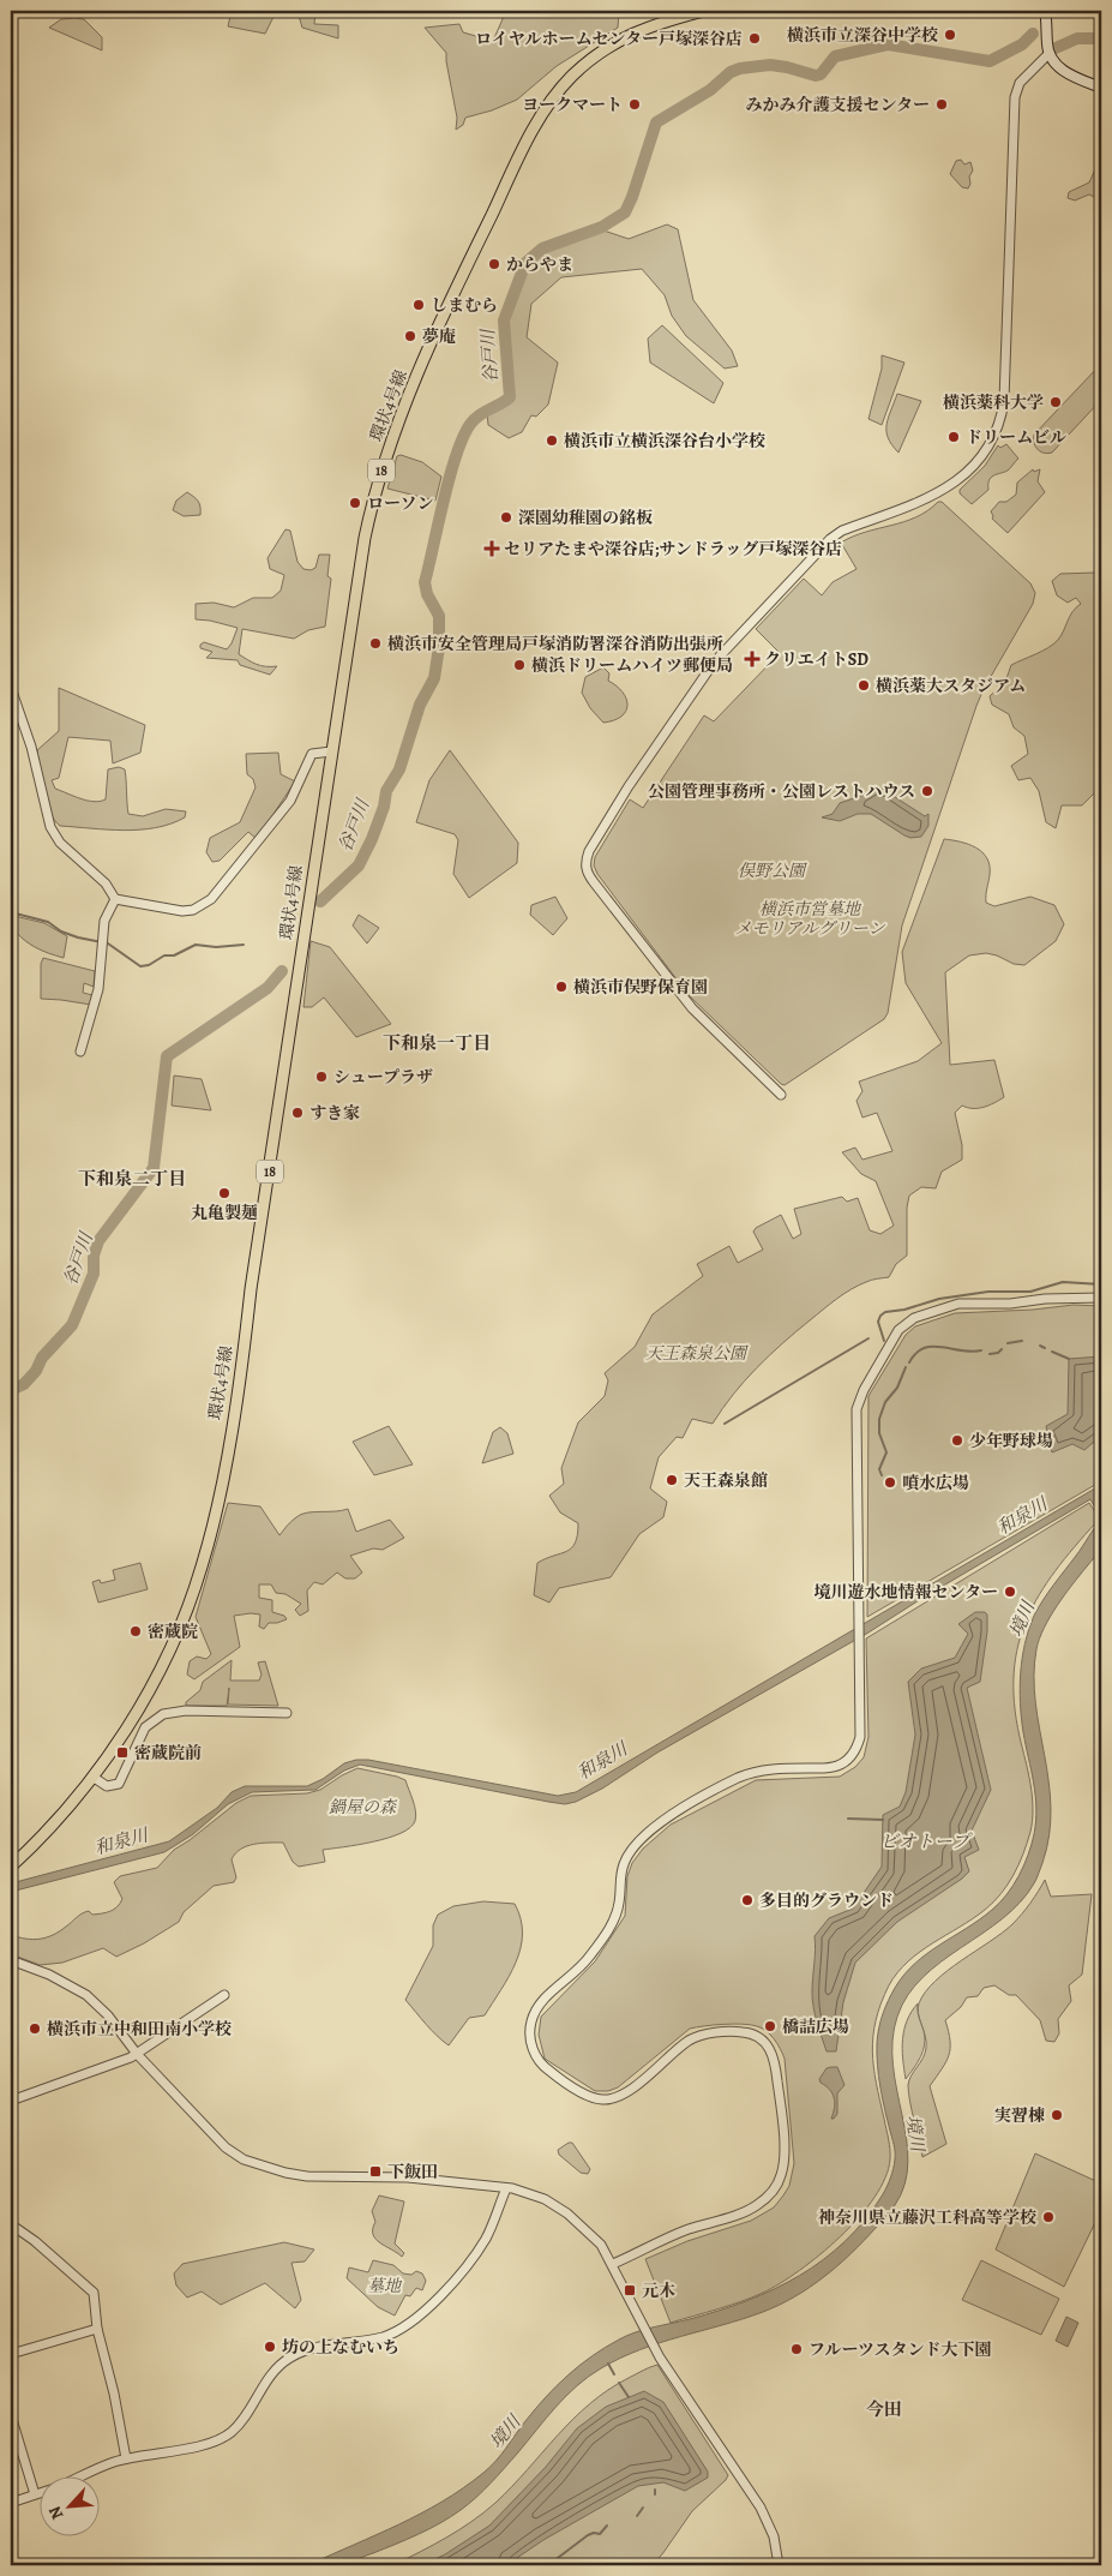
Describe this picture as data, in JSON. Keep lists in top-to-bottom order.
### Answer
{
  "streets": {
    "main road": ["環状4号線", "18"]
  },
  "districts": ["下和泉一丁目", "下和泉二丁目", "今田"],
  "water": [
    "谷戸川",
    "和泉川",
    "境川",
    "ビオトープ"
  ],
  "parks": [
    "俣野公園",
    "横浜市営墓地 メモリアルグリーン",
    "天王森泉公園",
    "鍋屋の森",
    "墓地"
  ],
  "places": {
    "other": [
      "横浜市立深谷中学校",
      "ロイヤルホームセンター戸塚深谷店",
      "ヨークマート",
      "みかみ介護支援センター",
      "からやま",
      "しまむら",
      "夢庵",
      "横浜薬科大学",
      "ドリームビル",
      "横浜市立横浜深谷台小学校",
      "ローソン",
      "深園幼稚園の銘板",
      "横浜市安全管理局戸塚消防署深谷消防出張所",
      "横浜ドリームハイツ郵便局",
      "横浜薬大スタジアム",
      "公園管理事務所・公園レストハウス",
      "横浜市俣野保育園",
      "シュープラザ",
      "すき家",
      "丸亀製麺",
      "少年野球場",
      "天王森泉館",
      "噴水広場",
      "境川遊水地情報センター",
      "密蔵院",
      "多目的グラウンド",
      "橋詰広場",
      "横浜市立中和田南小学校",
      "実習棟",
      "神奈川県立藤沢工科高等学校",
      "坊の上なむいち",
      "フルーツスタンド大下園"
    ],
    "health": ["セリアたまや深谷店;サンドラッグ戸塚深谷店", "クリエイトSD"],
    "transit": ["密蔵院前", "下飯田", "元木"]
  },
  "north": "bottom left"
}
